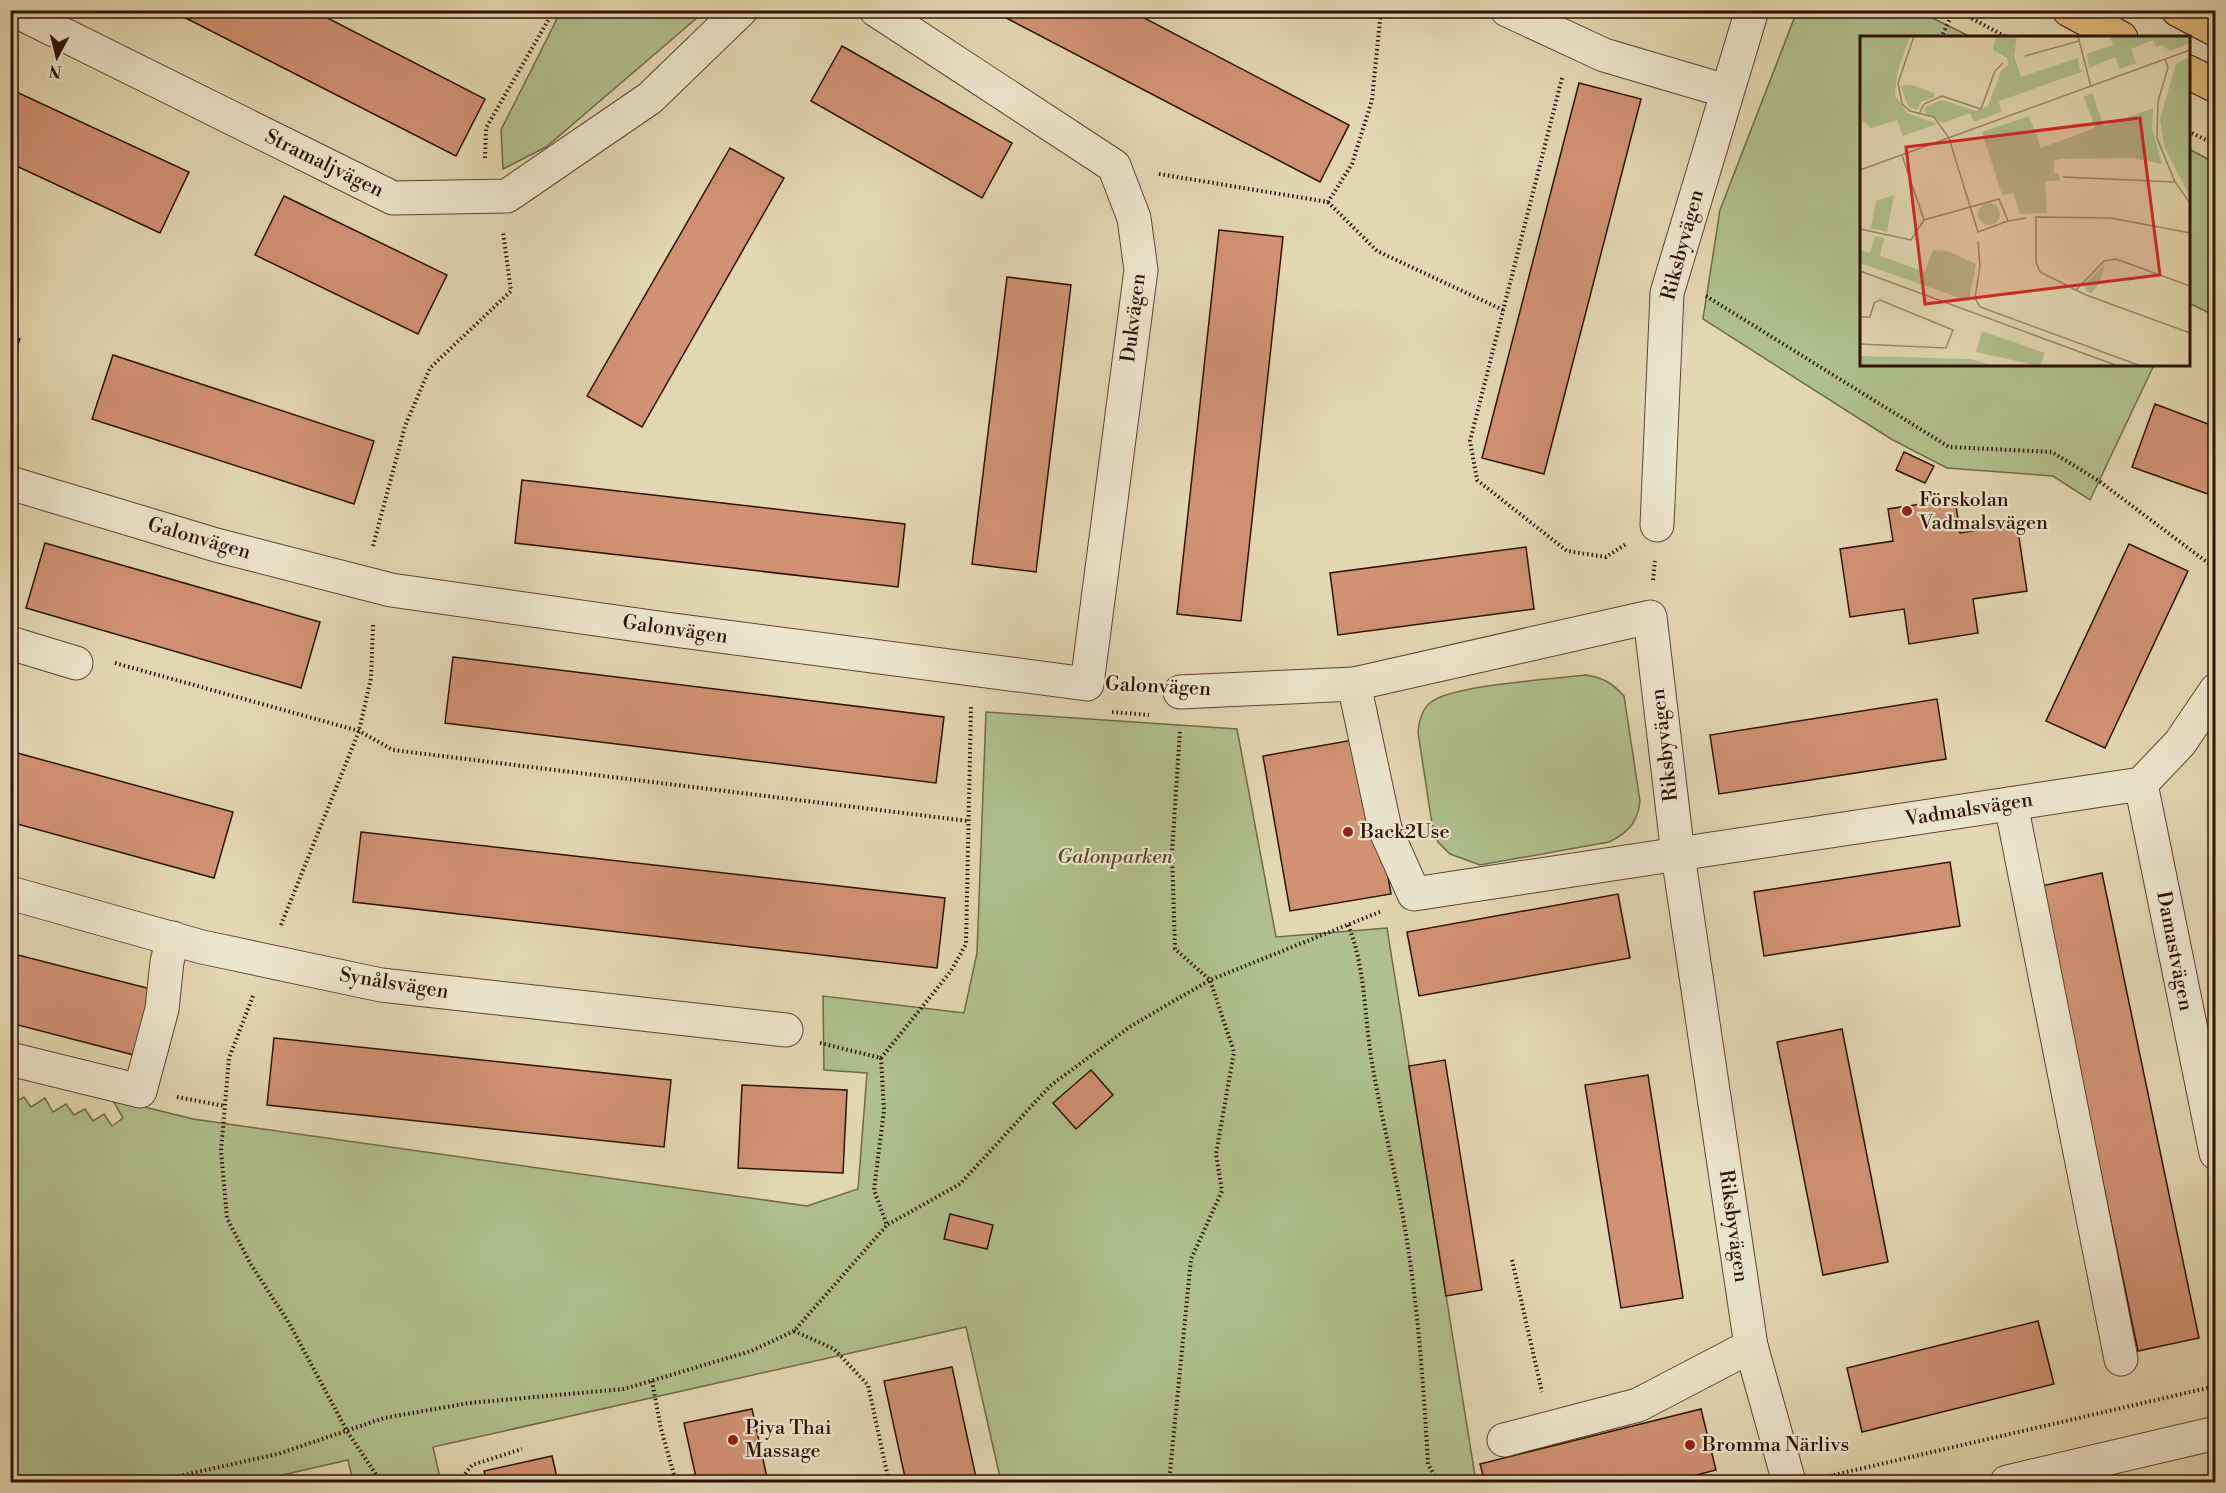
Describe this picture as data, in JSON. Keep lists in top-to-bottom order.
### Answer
{
  "streets": {
    "street": [
      "Stramaljvägen",
      "Riksbyvägen",
      "Dukvägen",
      "Galonvägen",
      "Vadmalsvägen",
      "Damastvägen",
      "Synålsvägen"
    ]
  },
  "crossings": [
    ["Riksbyvägen", "Galonvägen"],
    ["Riksbyvägen", "Vadmalsvägen"],
    ["Dukvägen", "Galonvägen"],
    ["Vadmalsvägen", "Damastvägen"]
  ],
  "parks": ["Galonparken"],
  "places": [
    "Förskolan Vadmalsvägen",
    "Back2Use",
    "Piya Thai Massage",
    "Bromma Närlivs"
  ],
  "north": "bottom"
}
